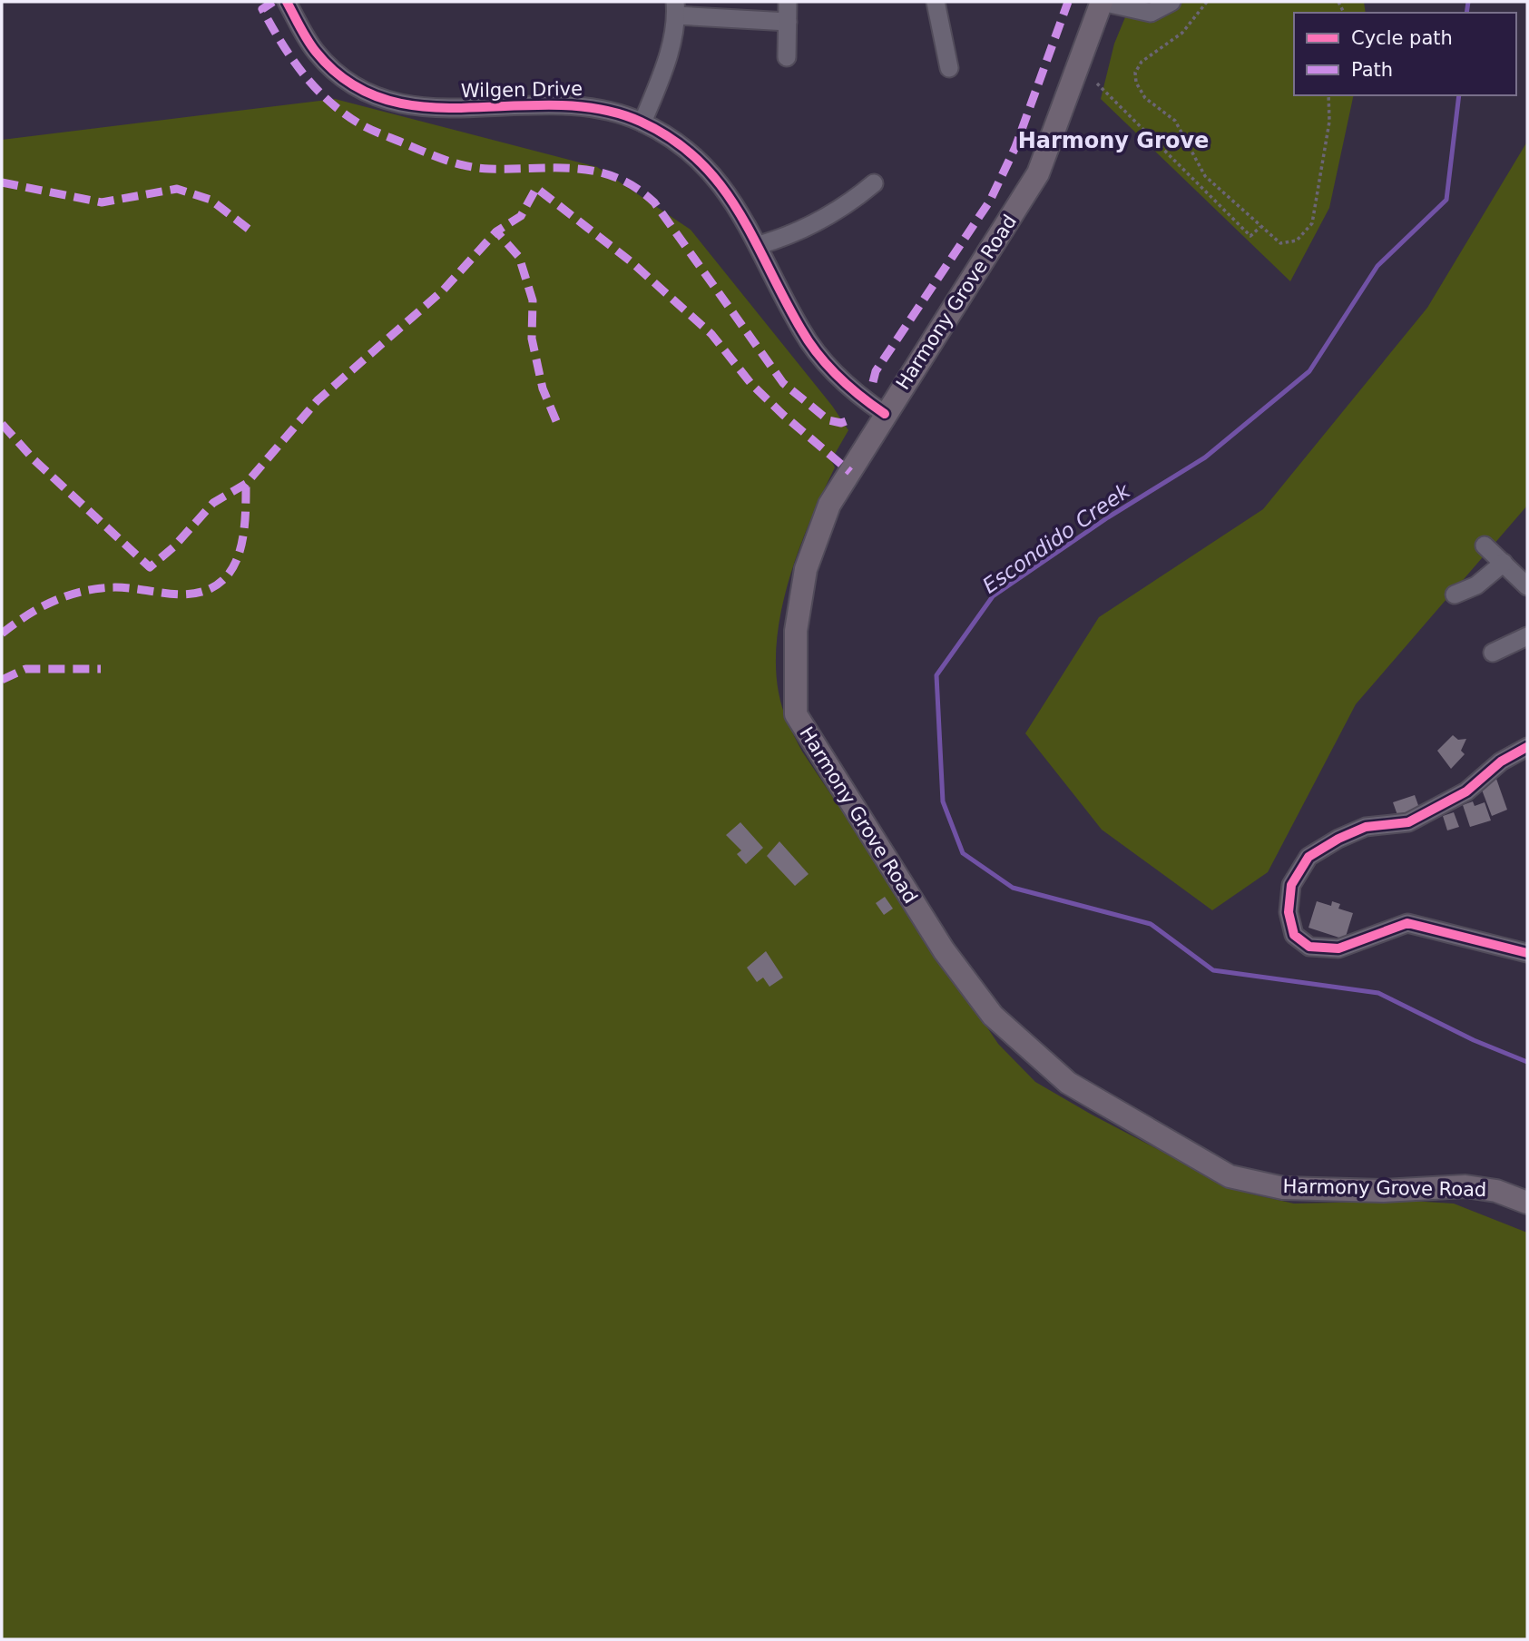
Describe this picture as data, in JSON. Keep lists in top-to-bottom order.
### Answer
{
  "streets": {
    "main road": ["Harmony Grove Road"],
    "street": ["Wilgen Drive"]
  },
  "crossings": [
    ["Wilgen Drive", "Harmony Grove Road"]
  ],
  "districts": ["Harmony Grove"],
  "water": ["Escondido Creek"],
  "legend": ["Cycle path", "Path"]
}
